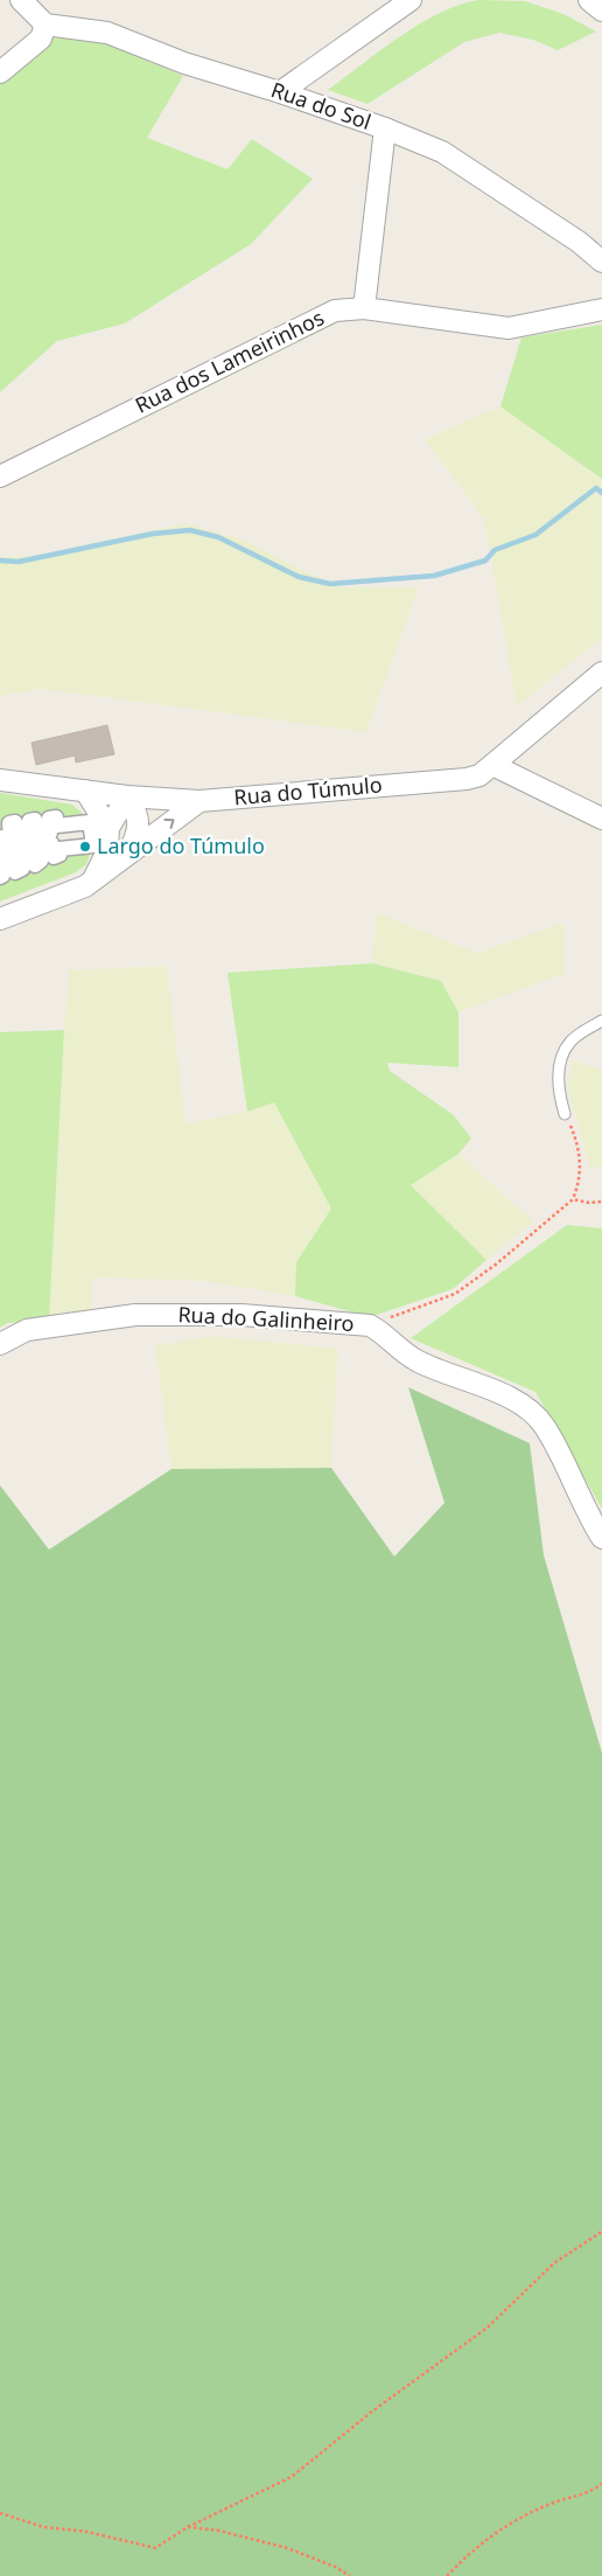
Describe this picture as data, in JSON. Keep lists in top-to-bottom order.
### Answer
{
  "streets": {
    "street": [
      "Rua do Sol",
      "Rua dos Lameirinhos",
      "Rua do Túmulo",
      "Rua do Galinheiro"
    ]
  },
  "places": ["Largo do Túmulo"]
}
